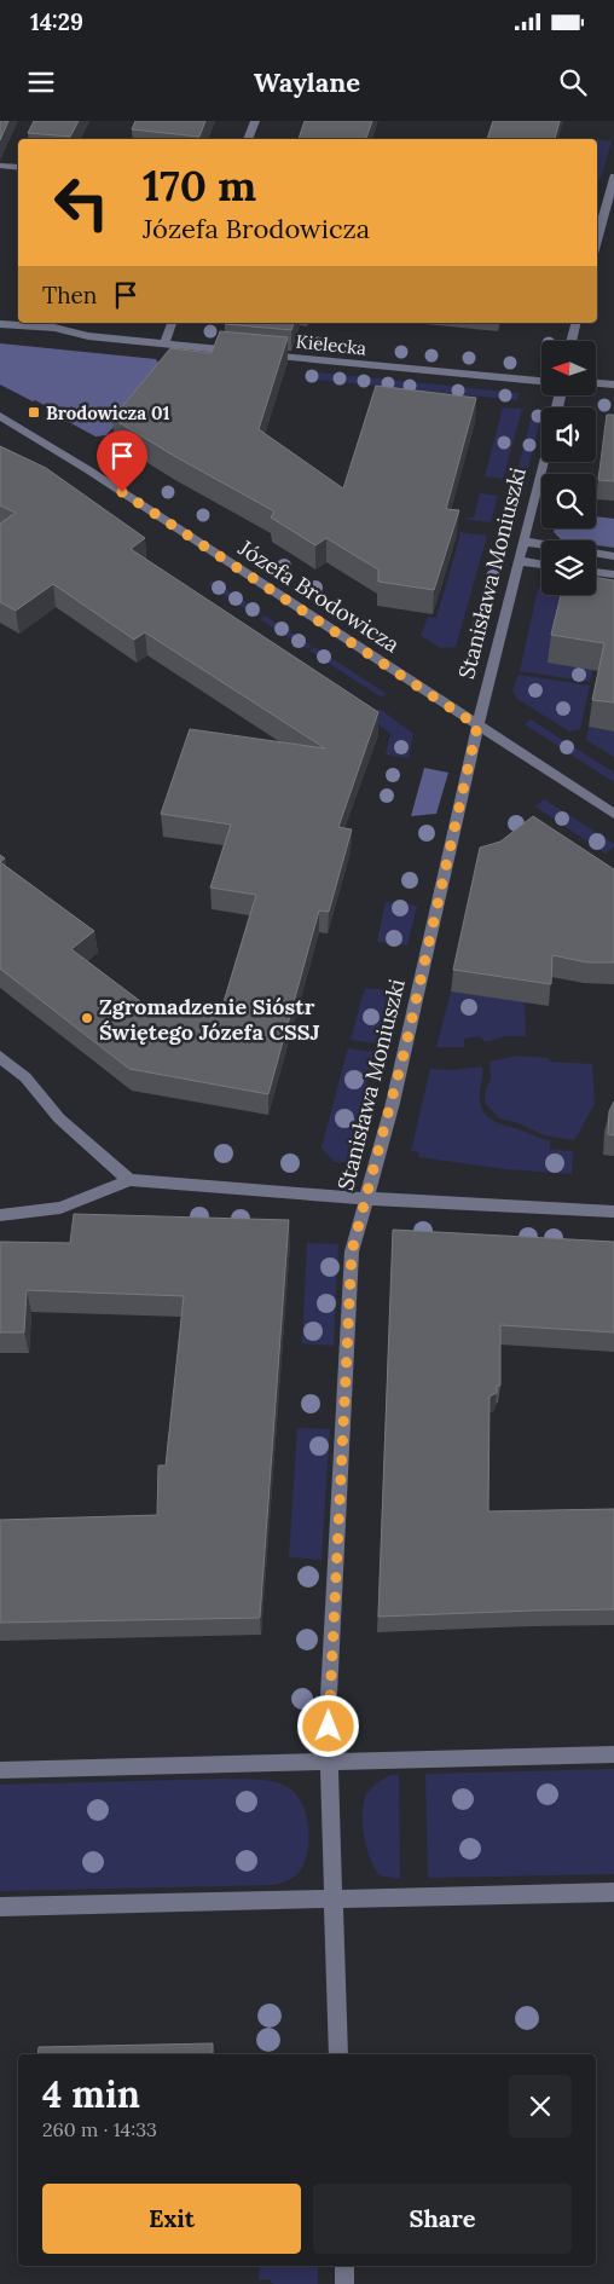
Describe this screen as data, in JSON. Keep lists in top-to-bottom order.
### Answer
{
  "streets": {
    "street": ["Kielecka", "Stanisława Moniuszki", "Józefa Brodowicza"]
  },
  "crossings": [
    ["Stanisława Moniuszki", "Józefa Brodowicza"]
  ],
  "places": {
    "transit": ["Brodowicza 01"],
    "other": ["Zgromadzenie Sióstr Świętego Józefa CSSJ"]
  },
  "north": "left",
  "page": {
    "status": "14:29",
    "header": "Waylane",
    "turn": ["170 m", "Józefa Brodowicza"],
    "then": "Then",
    "heading": ["4 min", "260 m · 14:33"],
    "buttons": ["Exit", "Share"]
  }
}
